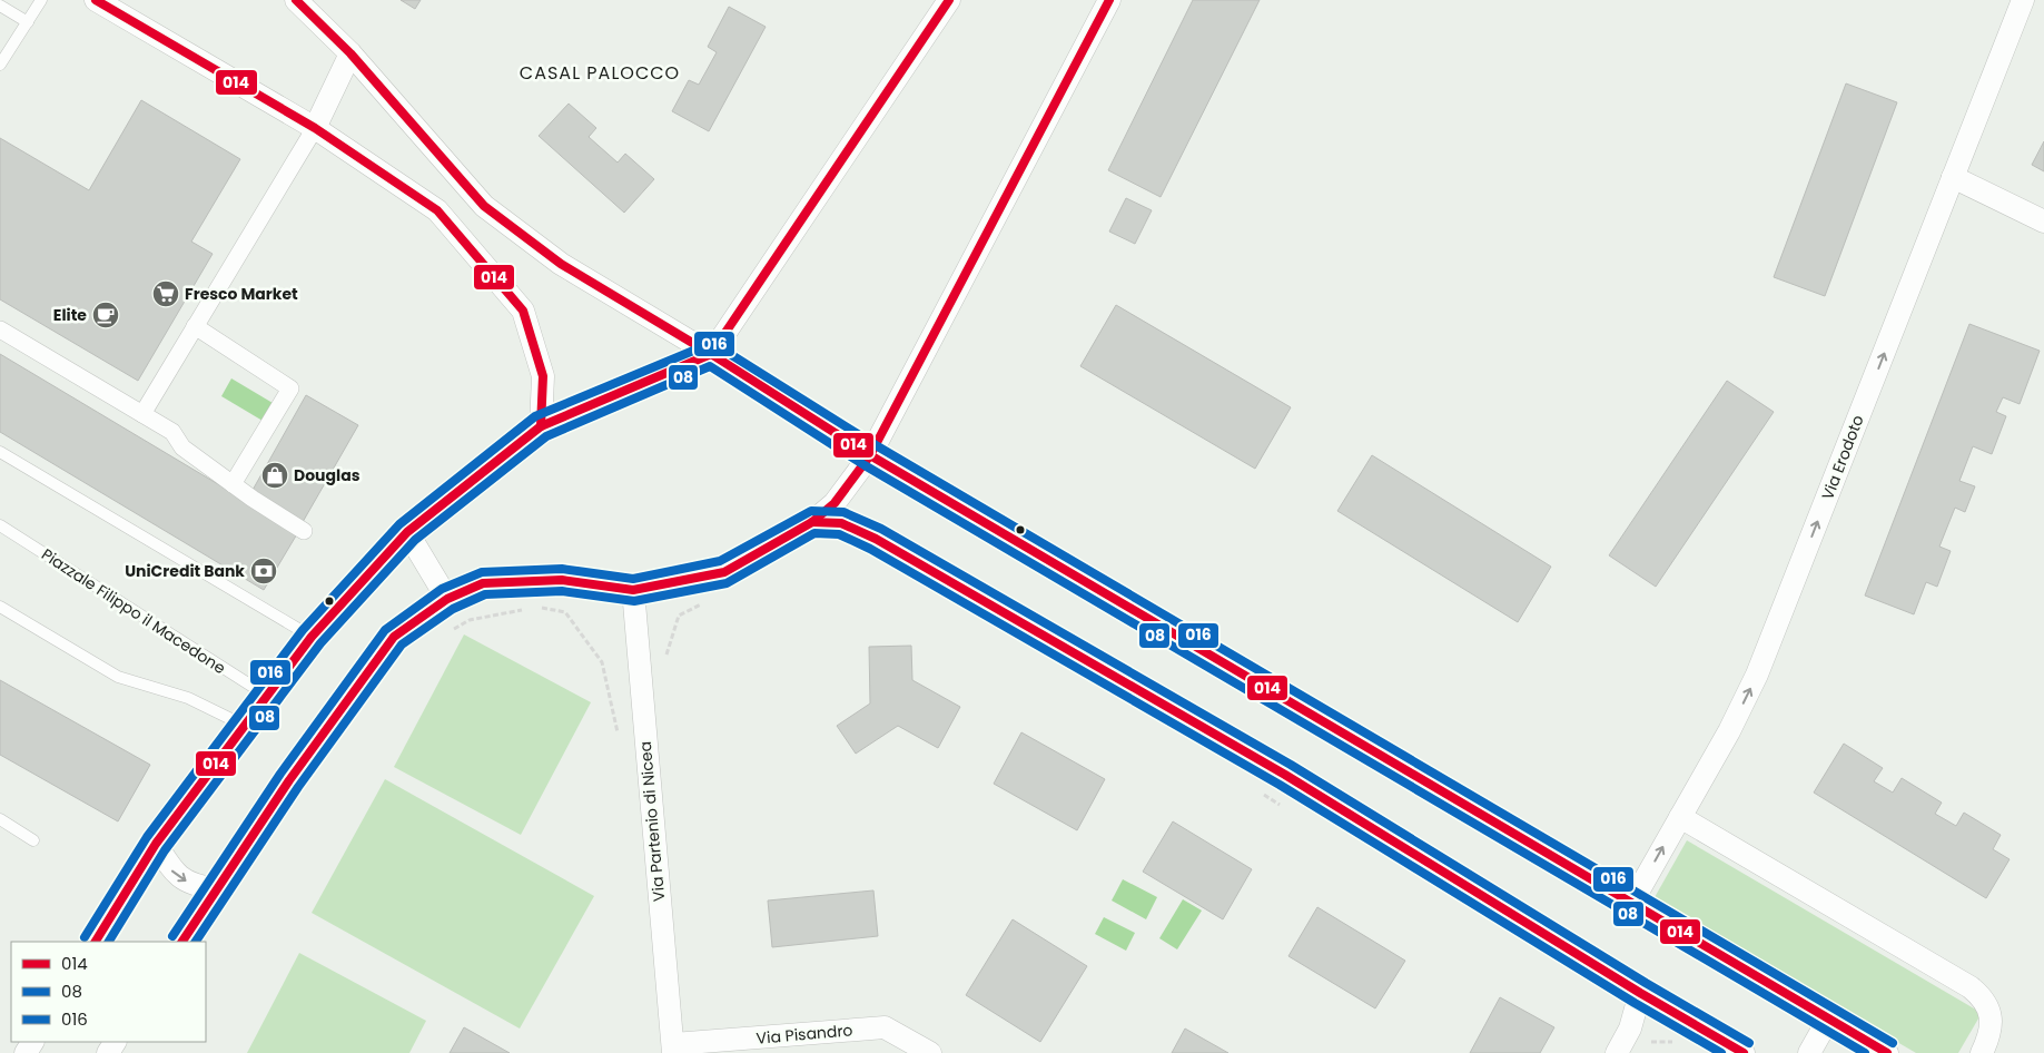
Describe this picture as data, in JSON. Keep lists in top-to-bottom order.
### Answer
{
  "streets": {
    "street": ["Via Erodoto", "Via Partenio di Nicea", "Via Pisandro"],
    "lane": ["Piazzale Filippo il Macedone"]
  },
  "crossings": [
    ["Via Partenio di Nicea", "Via Pisandro"]
  ],
  "one_way": ["Via Erodoto"],
  "districts": ["CASAL PALOCCO"],
  "places": {
    "supermarket": ["Fresco Market"],
    "cafe": ["Elite"],
    "shop": ["Douglas"],
    "bank": ["UniCredit Bank"]
  },
  "lines": ["transit line 014", "transit line 016", "transit line 08"],
  "legend": ["014", "08", "016"]
}
